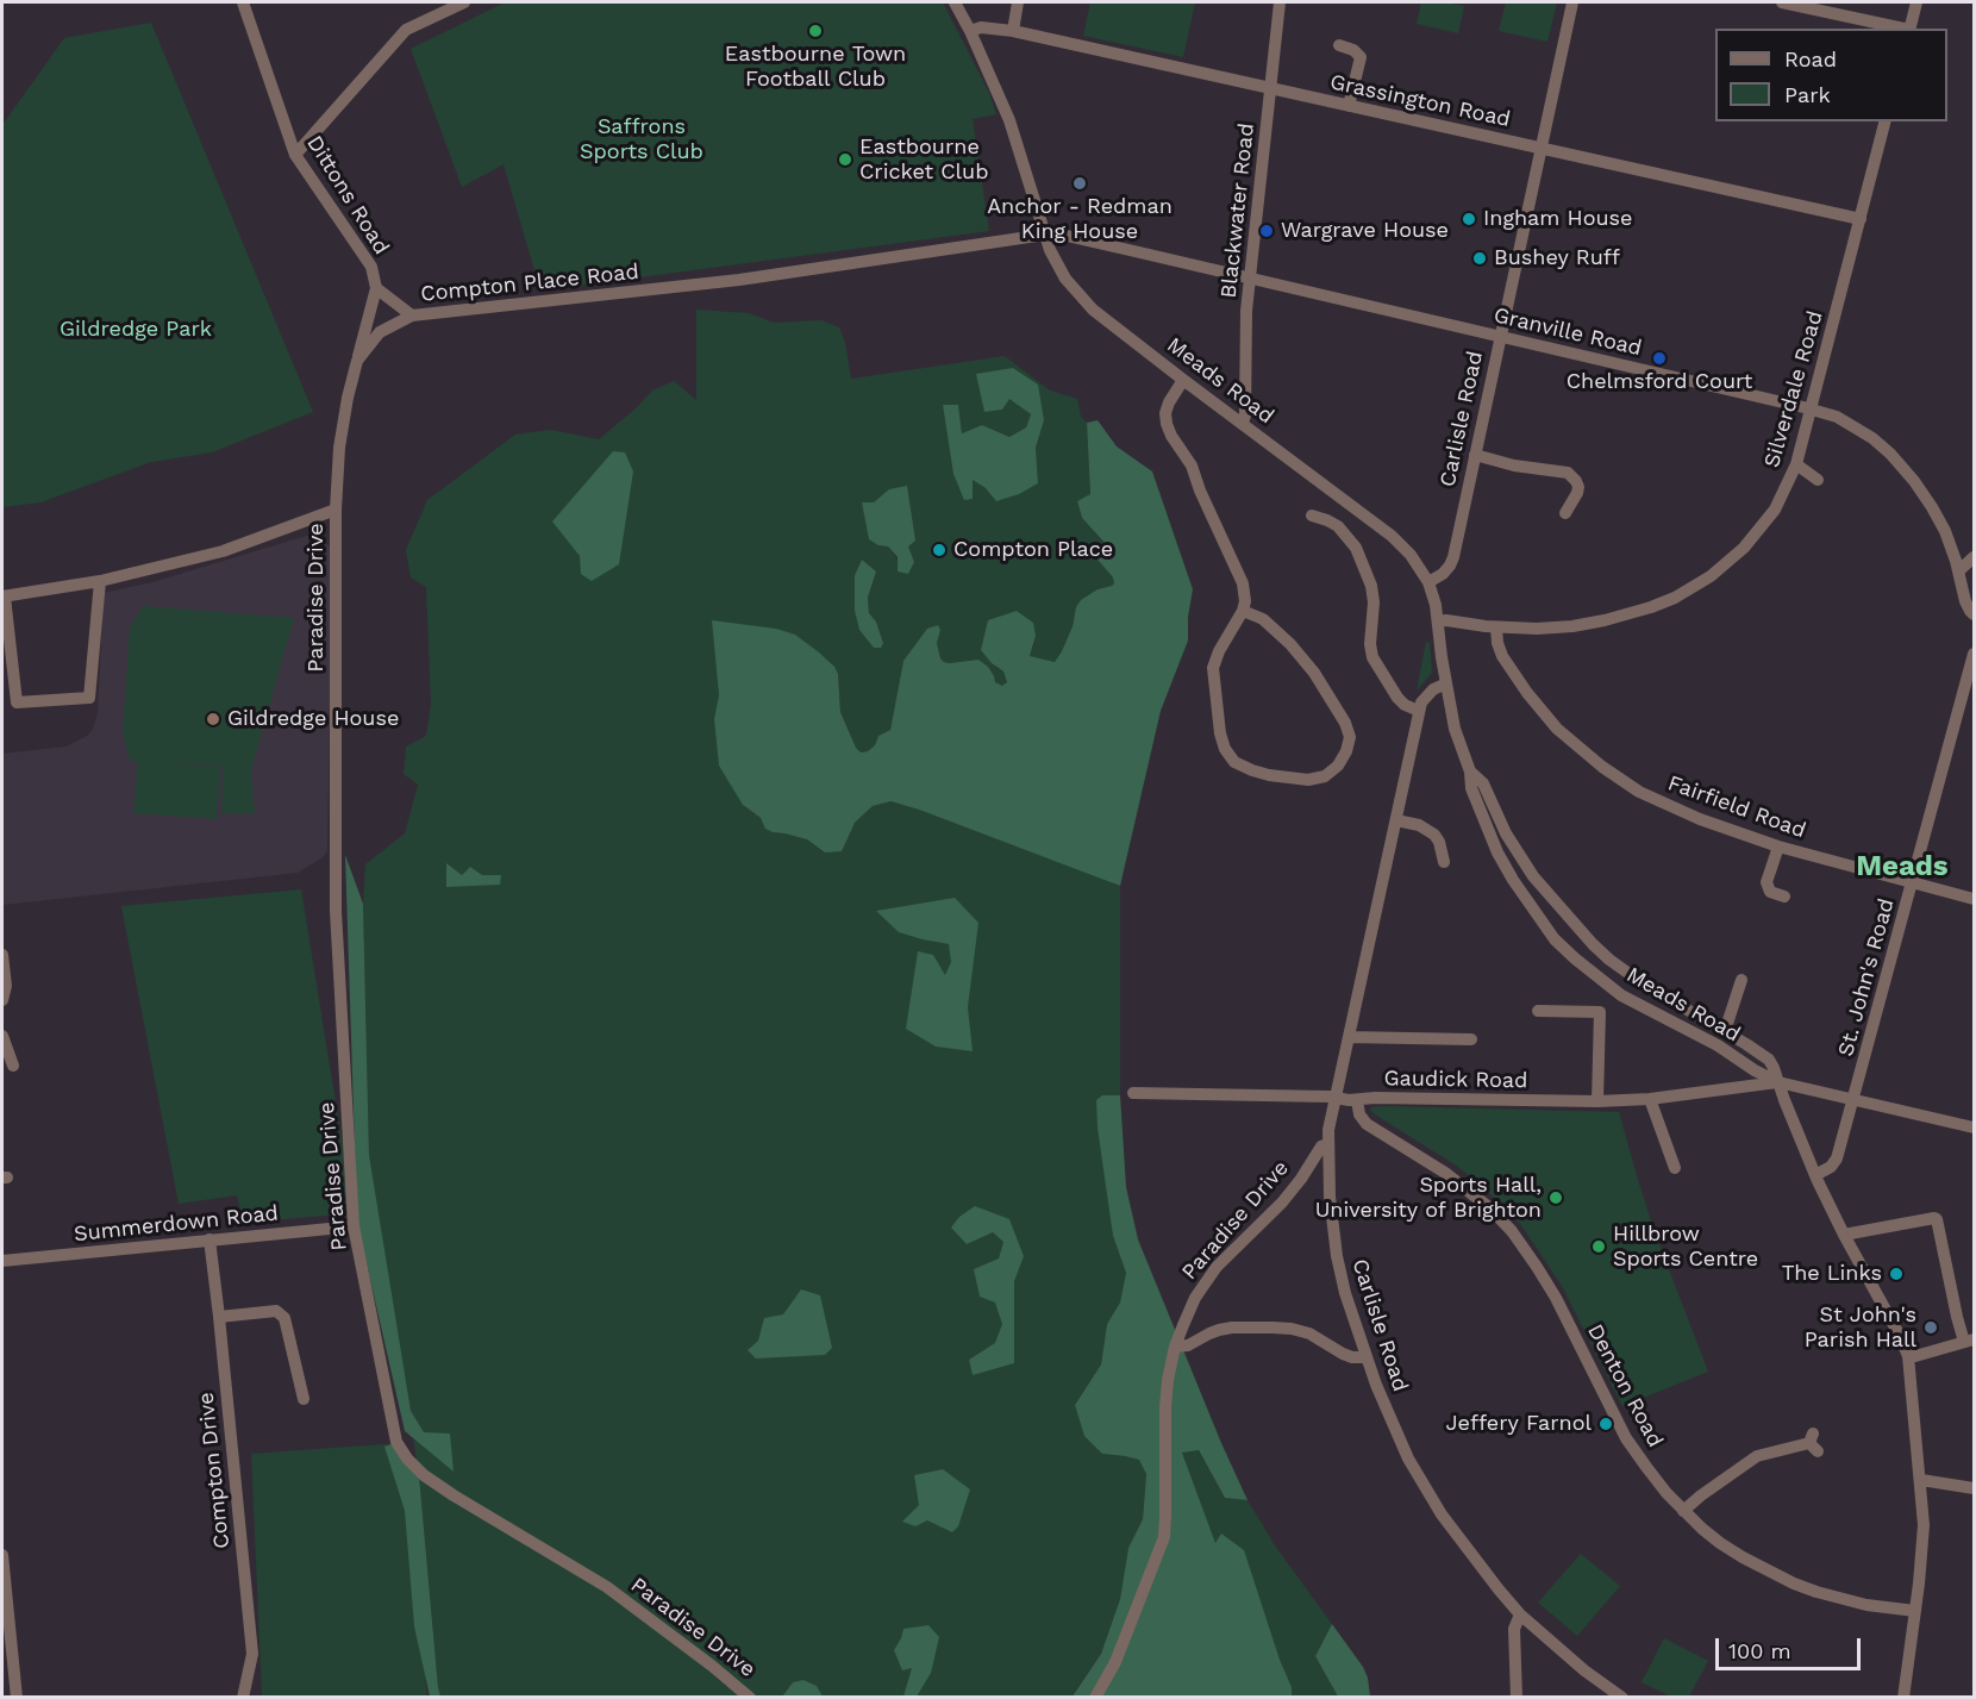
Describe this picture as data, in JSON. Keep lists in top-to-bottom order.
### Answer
{
  "streets": {
    "street": [
      "Grassington Road",
      "Dittons Road",
      "Blackwater Road",
      "Compton Place Road",
      "Granville Road",
      "Meads Road",
      "Silverdale Road",
      "Carlisle Road",
      "Paradise Drive",
      "Fairfield Road",
      "St. John's Road",
      "Gaudick Road",
      "Summerdown Road",
      "Denton Road",
      "Compton Drive"
    ]
  },
  "crossings": [
    ["Grassington Road", "Blackwater Road"],
    ["Grassington Road", "Meads Road"],
    ["Grassington Road", "Silverdale Road"],
    ["Grassington Road", "Carlisle Road"],
    ["Dittons Road", "Compton Place Road"],
    ["Blackwater Road", "Granville Road"],
    ["Blackwater Road", "Meads Road"],
    ["Compton Place Road", "Granville Road"],
    ["Compton Place Road", "Meads Road"],
    ["Compton Place Road", "Paradise Drive"],
    ["Granville Road", "Meads Road"],
    ["Granville Road", "Silverdale Road"],
    ["Granville Road", "Carlisle Road"],
    ["Meads Road", "Silverdale Road"],
    ["Meads Road", "Carlisle Road"],
    ["Meads Road", "St. John's Road"],
    ["Meads Road", "Gaudick Road"],
    ["Meads Road", "Denton Road"],
    ["Silverdale Road", "Fairfield Road"],
    ["Carlisle Road", "Paradise Drive"],
    ["Carlisle Road", "Gaudick Road"],
    ["Paradise Drive", "Summerdown Road"],
    ["Fairfield Road", "St. John's Road"],
    ["Gaudick Road", "Denton Road"],
    ["Summerdown Road", "Compton Drive"]
  ],
  "districts": ["Meads"],
  "parks": ["Saffrons Sports Club", "Gildredge Park"],
  "places": [
    "Eastbourne Town Football Club",
    "Eastbourne Cricket Club",
    "Anchor - Redman King House",
    "Ingham House",
    "Wargrave House",
    "Bushey Ruff",
    "Chelmsford Court",
    "Compton Place",
    "Gildredge House",
    "Sports Hall, University of Brighton",
    "Hillbrow Sports Centre",
    "The Links",
    "St John's Parish Hall",
    "Jeffery Farnol"
  ],
  "legend": ["Road", "Park"],
  "scale_bar": "100 m"
}
